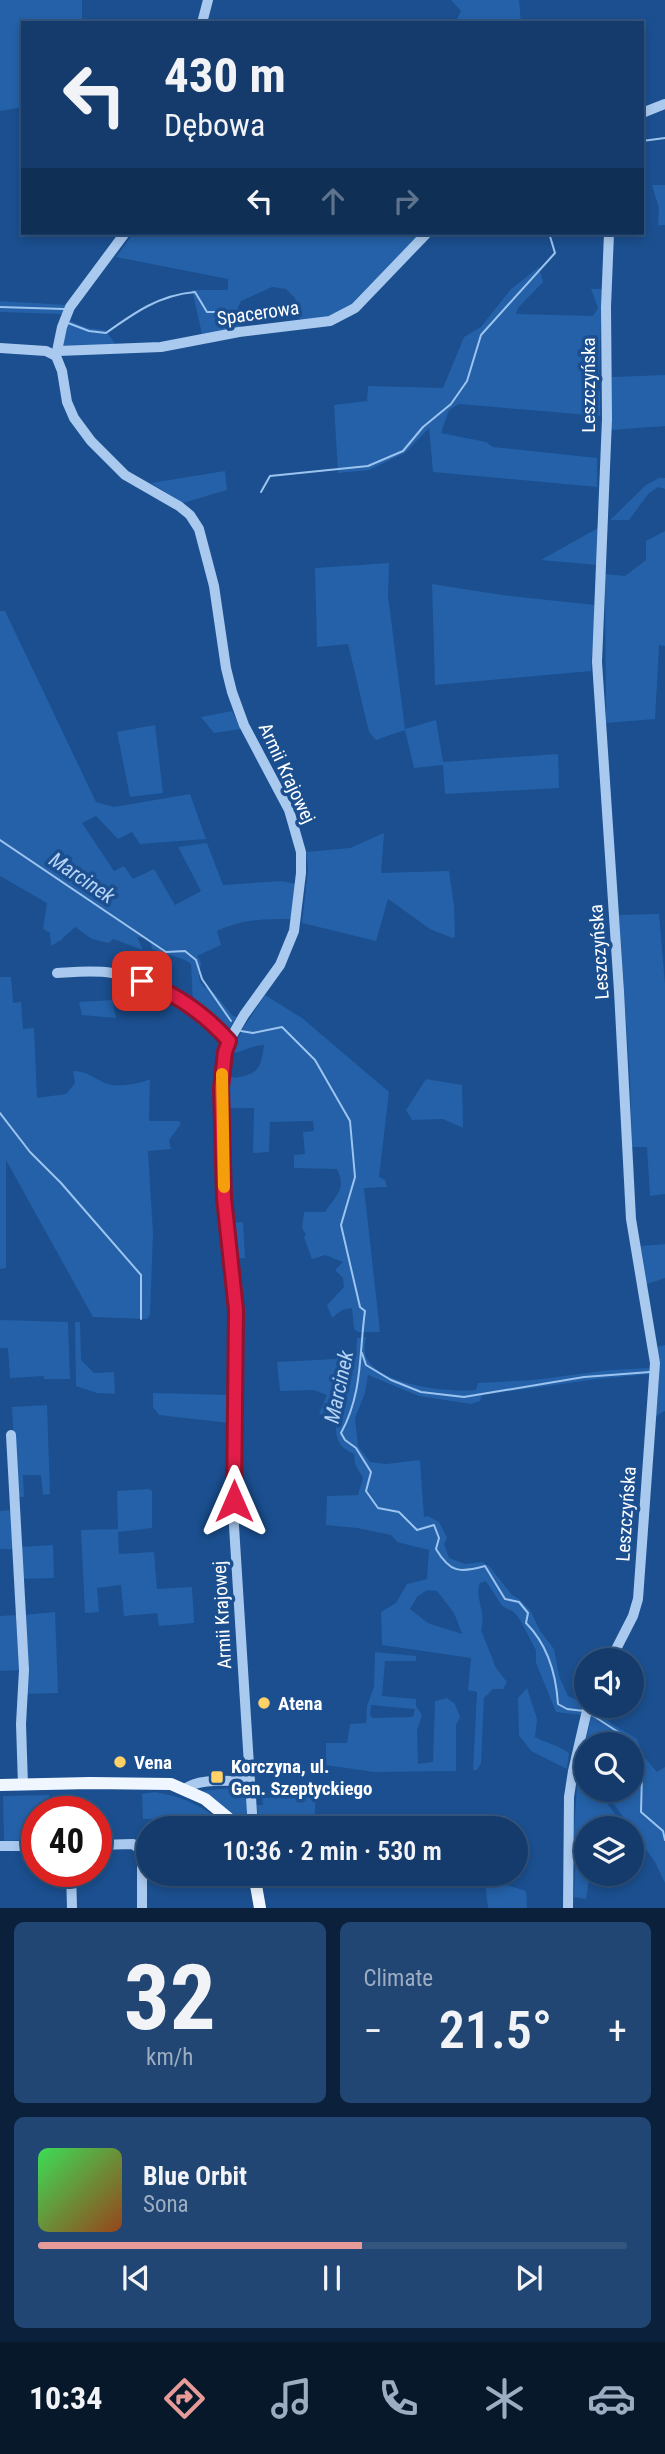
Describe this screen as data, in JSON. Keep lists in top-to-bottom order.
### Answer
{
  "streets": {
    "street": ["Spacerowa", "Leszczyńska", "Armii Krajowej"]
  },
  "crossings": [
    ["Spacerowa", "Armii Krajowej"]
  ],
  "water": ["Marcinek"],
  "places": {
    "other": ["Atena", "Vena"],
    "transit": ["Korczyna, ul. Gen. Szeptyckiego"]
  },
  "page": {
    "turn": ["430 m", "Dębowa"],
    "limit": "40",
    "trip": "10:36 · 2 min · 530 m",
    "tile": [
      ["32", "km/h"],
      "Climate"
    ],
    "heat": ["−", "21.5°", "+"],
    "song": ["Blue Orbit", "Sona"],
    "tabs": "10:34"
  }
}
